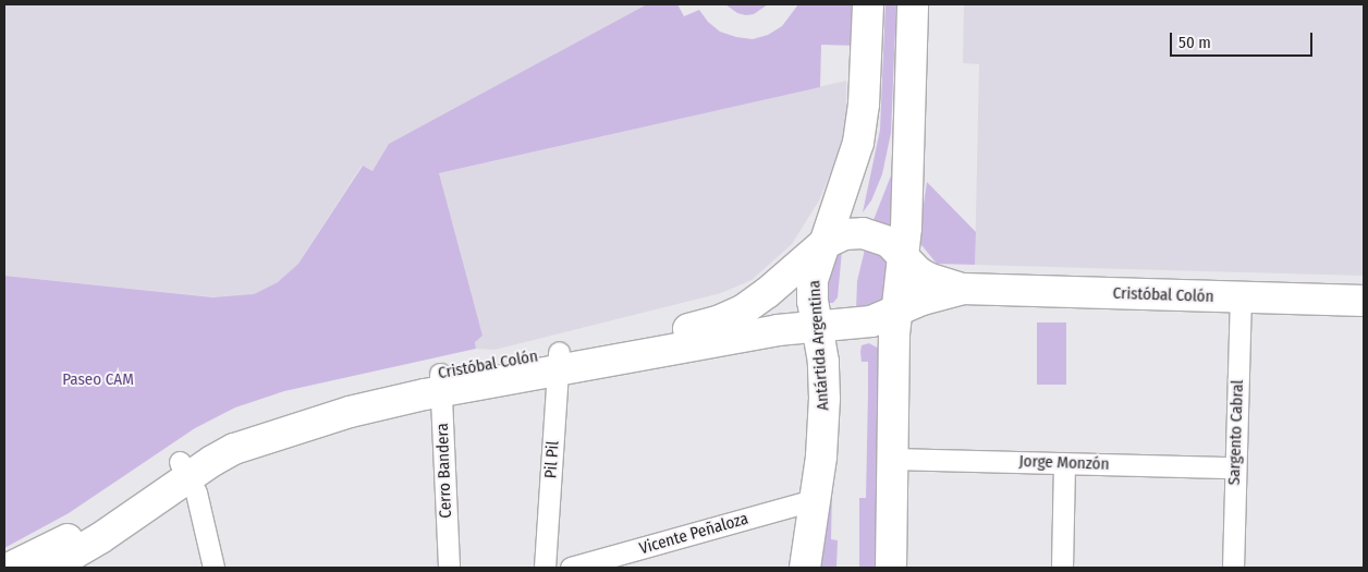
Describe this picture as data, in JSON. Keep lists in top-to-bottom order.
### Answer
{
  "streets": {
    "main road": ["Cristóbal Colón", "Antártida Argentina"],
    "street": [
      "Sargento Cabral",
      "Pil Pil",
      "Jorge Monzón",
      "Cerro Bandera",
      "Vicente Peñaloza"
    ]
  },
  "crossings": [
    ["Cristóbal Colón", "Antártida Argentina"],
    ["Cristóbal Colón", "Sargento Cabral"],
    ["Cristóbal Colón", "Pil Pil"],
    ["Cristóbal Colón", "Cerro Bandera"],
    ["Antártida Argentina", "Vicente Peñaloza"],
    ["Sargento Cabral", "Jorge Monzón"]
  ],
  "parks": ["Paseo CAM"],
  "scale_bar": "50 m"
}
